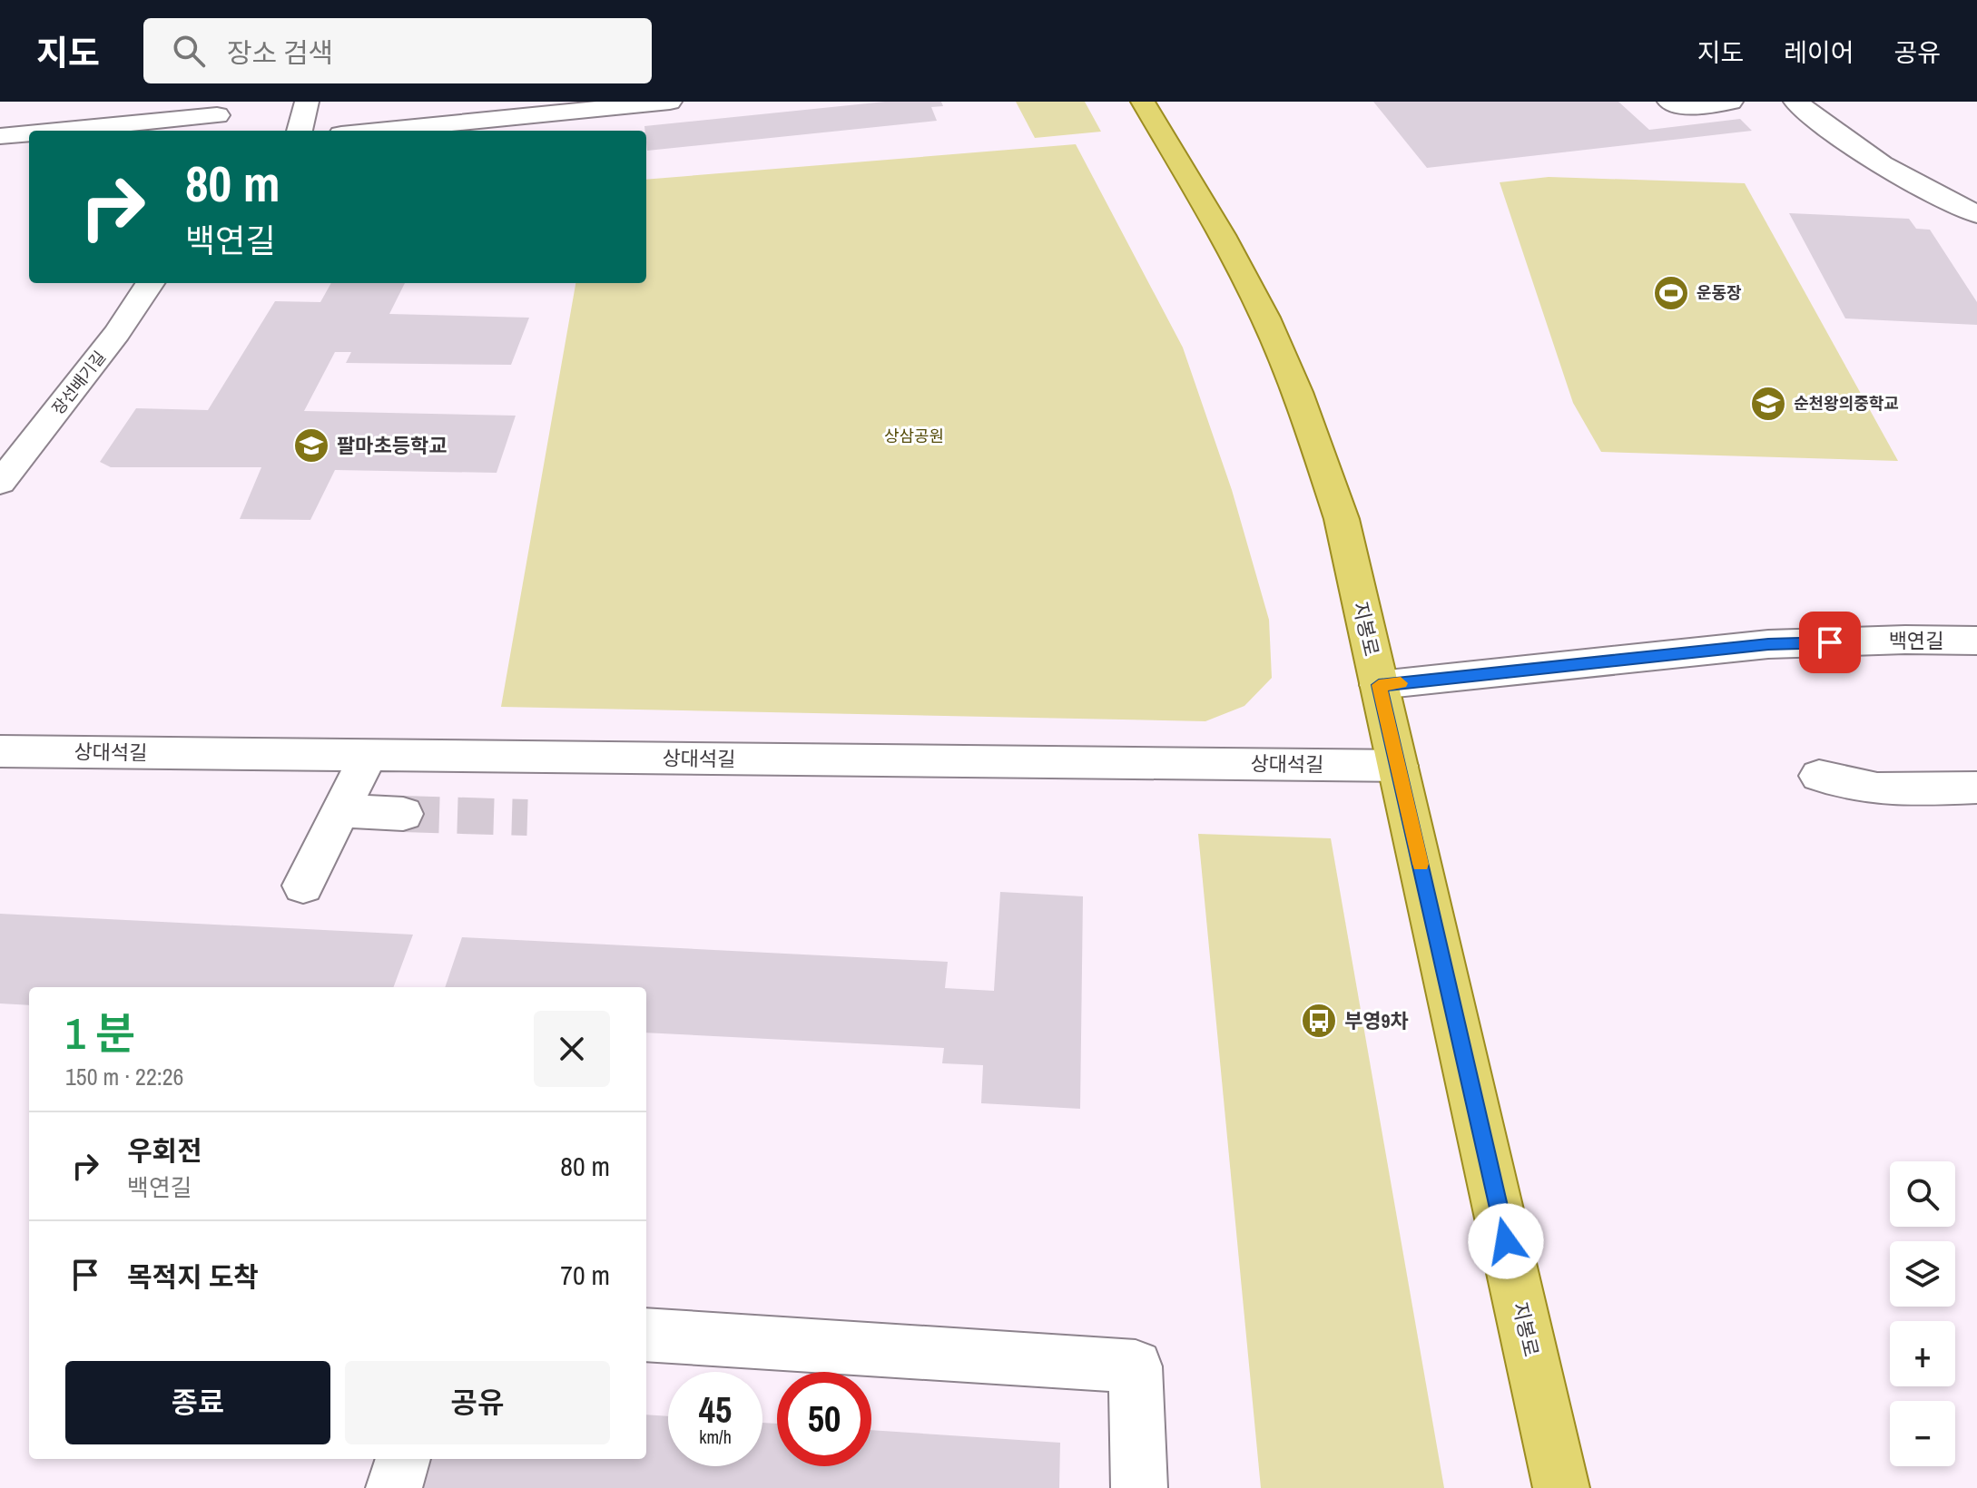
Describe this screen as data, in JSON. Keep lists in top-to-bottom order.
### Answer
{
  "streets": {
    "main road": ["지봉로"],
    "street": ["장선배기길", "백연길", "상대석길"]
  },
  "crossings": [
    ["지봉로", "백연길"],
    ["지봉로", "상대석길"]
  ],
  "parks": ["상삼공원"],
  "places": {
    "sports": ["운동장"],
    "school or university": ["순천왕의중학교", "팔마초등학교"],
    "bus stop": ["부영9차"]
  },
  "page": {
    "header": "지도",
    "search": "장소 검색",
    "nav": ["지도", "레이어", "공유"],
    "turn": ["80 m", "백연길"],
    "heading": ["1 분", "150 m · 22:26"],
    "list": [
      {
        "name": "우회전",
        "note": "백연길",
        "value": "80 m"
      },
      {
        "name": "목적지 도착",
        "value": "70 m"
      }
    ],
    "map_buttons": ["+", "−"],
    "buttons": ["종료", "공유"],
    "speed": "45 km/h",
    "limit": "50"
  }
}
